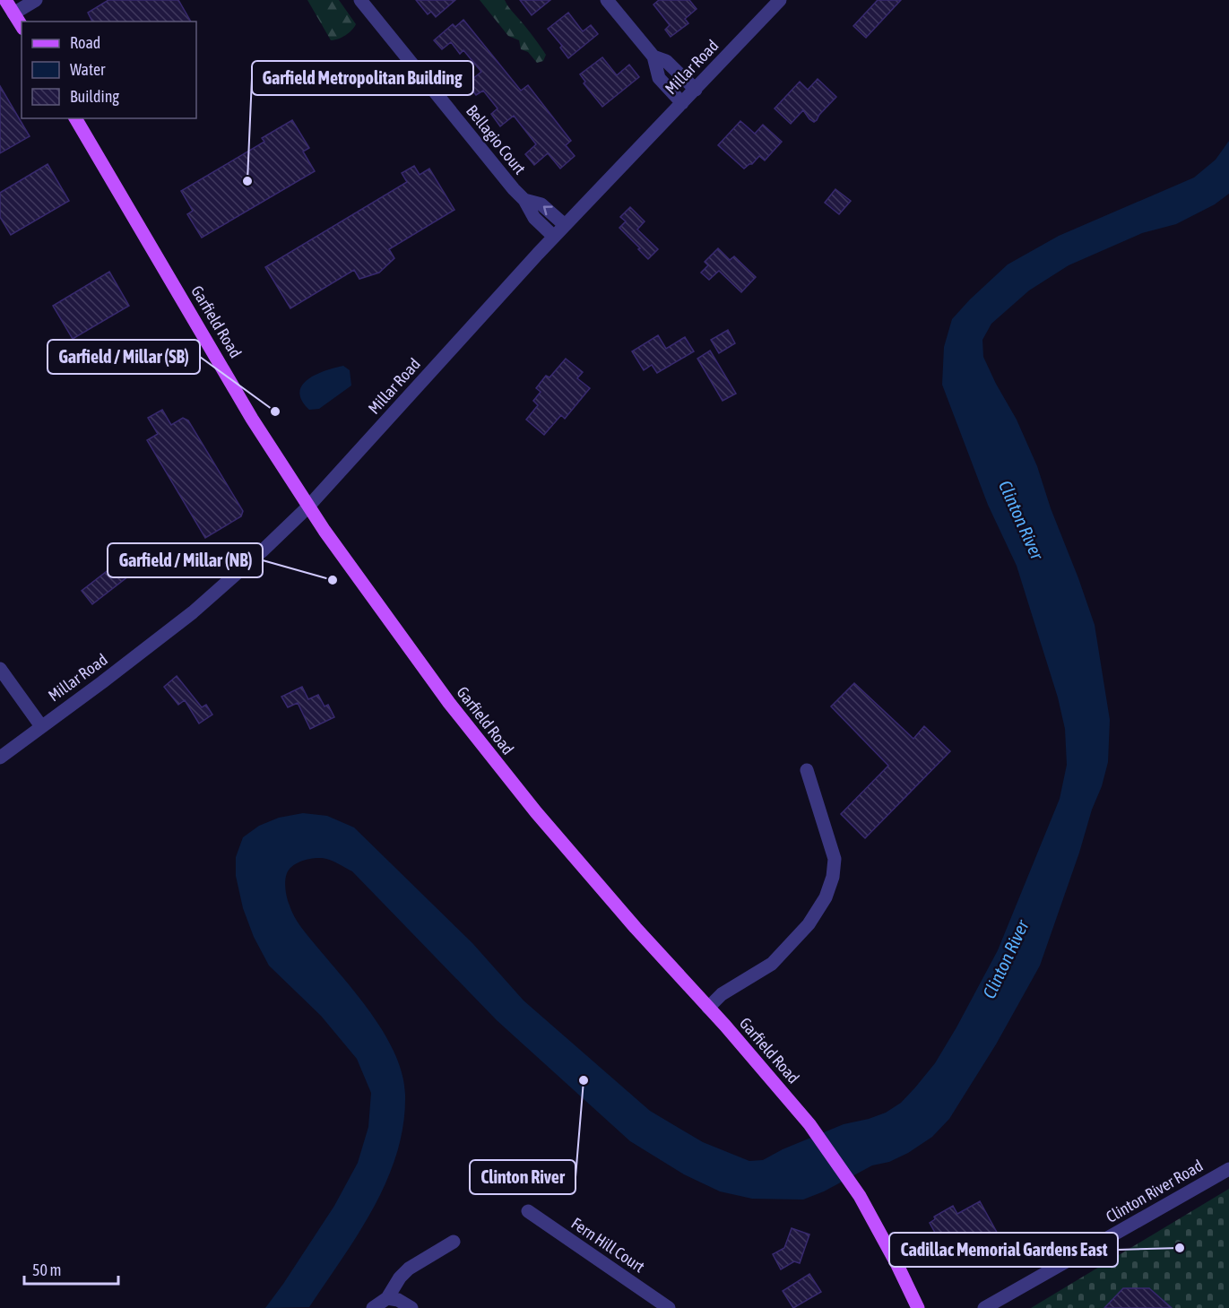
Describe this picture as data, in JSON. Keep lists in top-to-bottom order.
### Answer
{
  "streets": {
    "main road": ["Garfield Road"],
    "street": [
      "Millar Road",
      "Bellagio Court",
      "Clinton River Road",
      "Fern Hill Court"
    ]
  },
  "crossings": [
    ["Millar Road", "Bellagio Court"],
    ["Millar Road", "Garfield Road"]
  ],
  "water": ["Clinton River"],
  "places": [
    "Garfield Metropolitan Building",
    "Garfield / Millar (SB)",
    "Garfield / Millar (NB)",
    "Clinton River",
    "Cadillac Memorial Gardens East"
  ],
  "legend": ["Road", "Water", "Building"],
  "scale_bar": "50 m"
}
